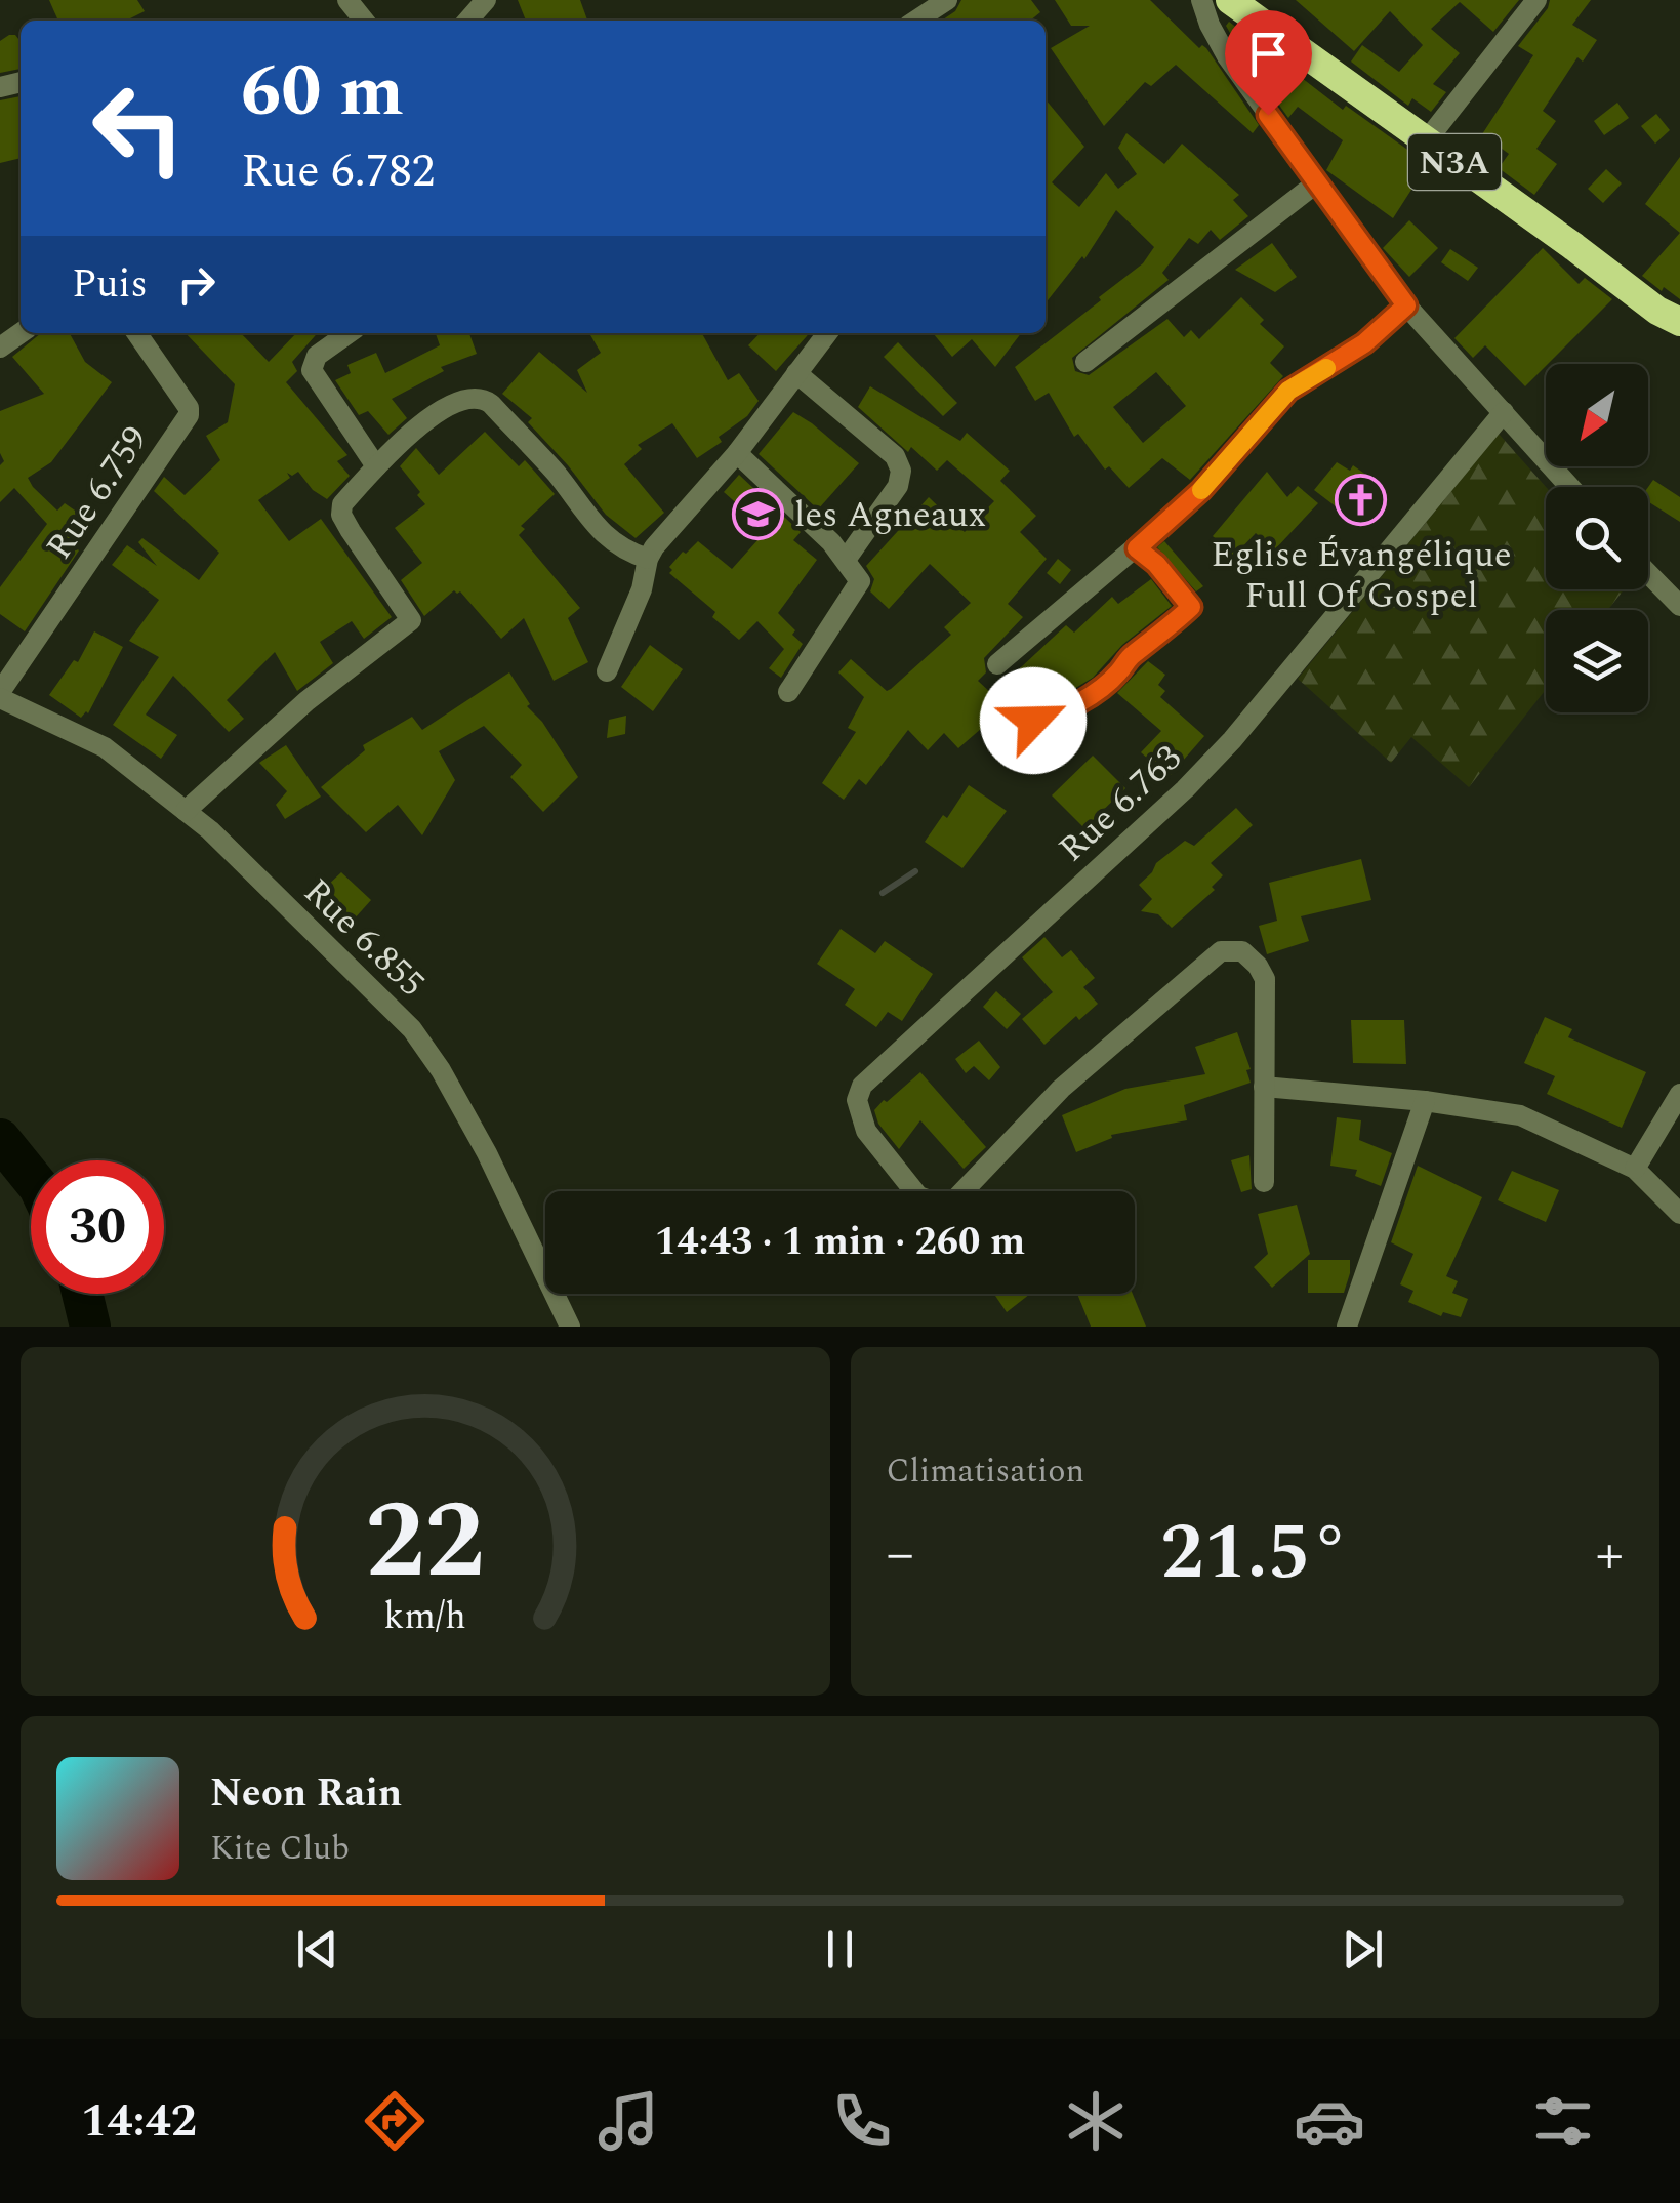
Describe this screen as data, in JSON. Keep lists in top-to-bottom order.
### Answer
{
  "streets": {
    "highway": ["N3A"],
    "street": ["Rue 6.759", "Rue 6.763", "Rue 6.855"]
  },
  "crossings": [
    ["Rue 6.759", "Rue 6.855"]
  ],
  "places": {
    "church": ["Eglise Évangélique Full Of Gospel"],
    "school or university": ["les Agneaux"]
  },
  "north": "bottom left",
  "page": {
    "turn": ["60 m", "Rue 6.782"],
    "then": "Puis",
    "limit": "30",
    "trip": "14:43 · 1 min · 260 m",
    "tile": "Climatisation",
    "heat": ["−", "21.5°", "+"],
    "song": ["Neon Rain", "Kite Club"],
    "tabs": "14:42",
    "gauge": ["22", "km/h"]
  }
}
